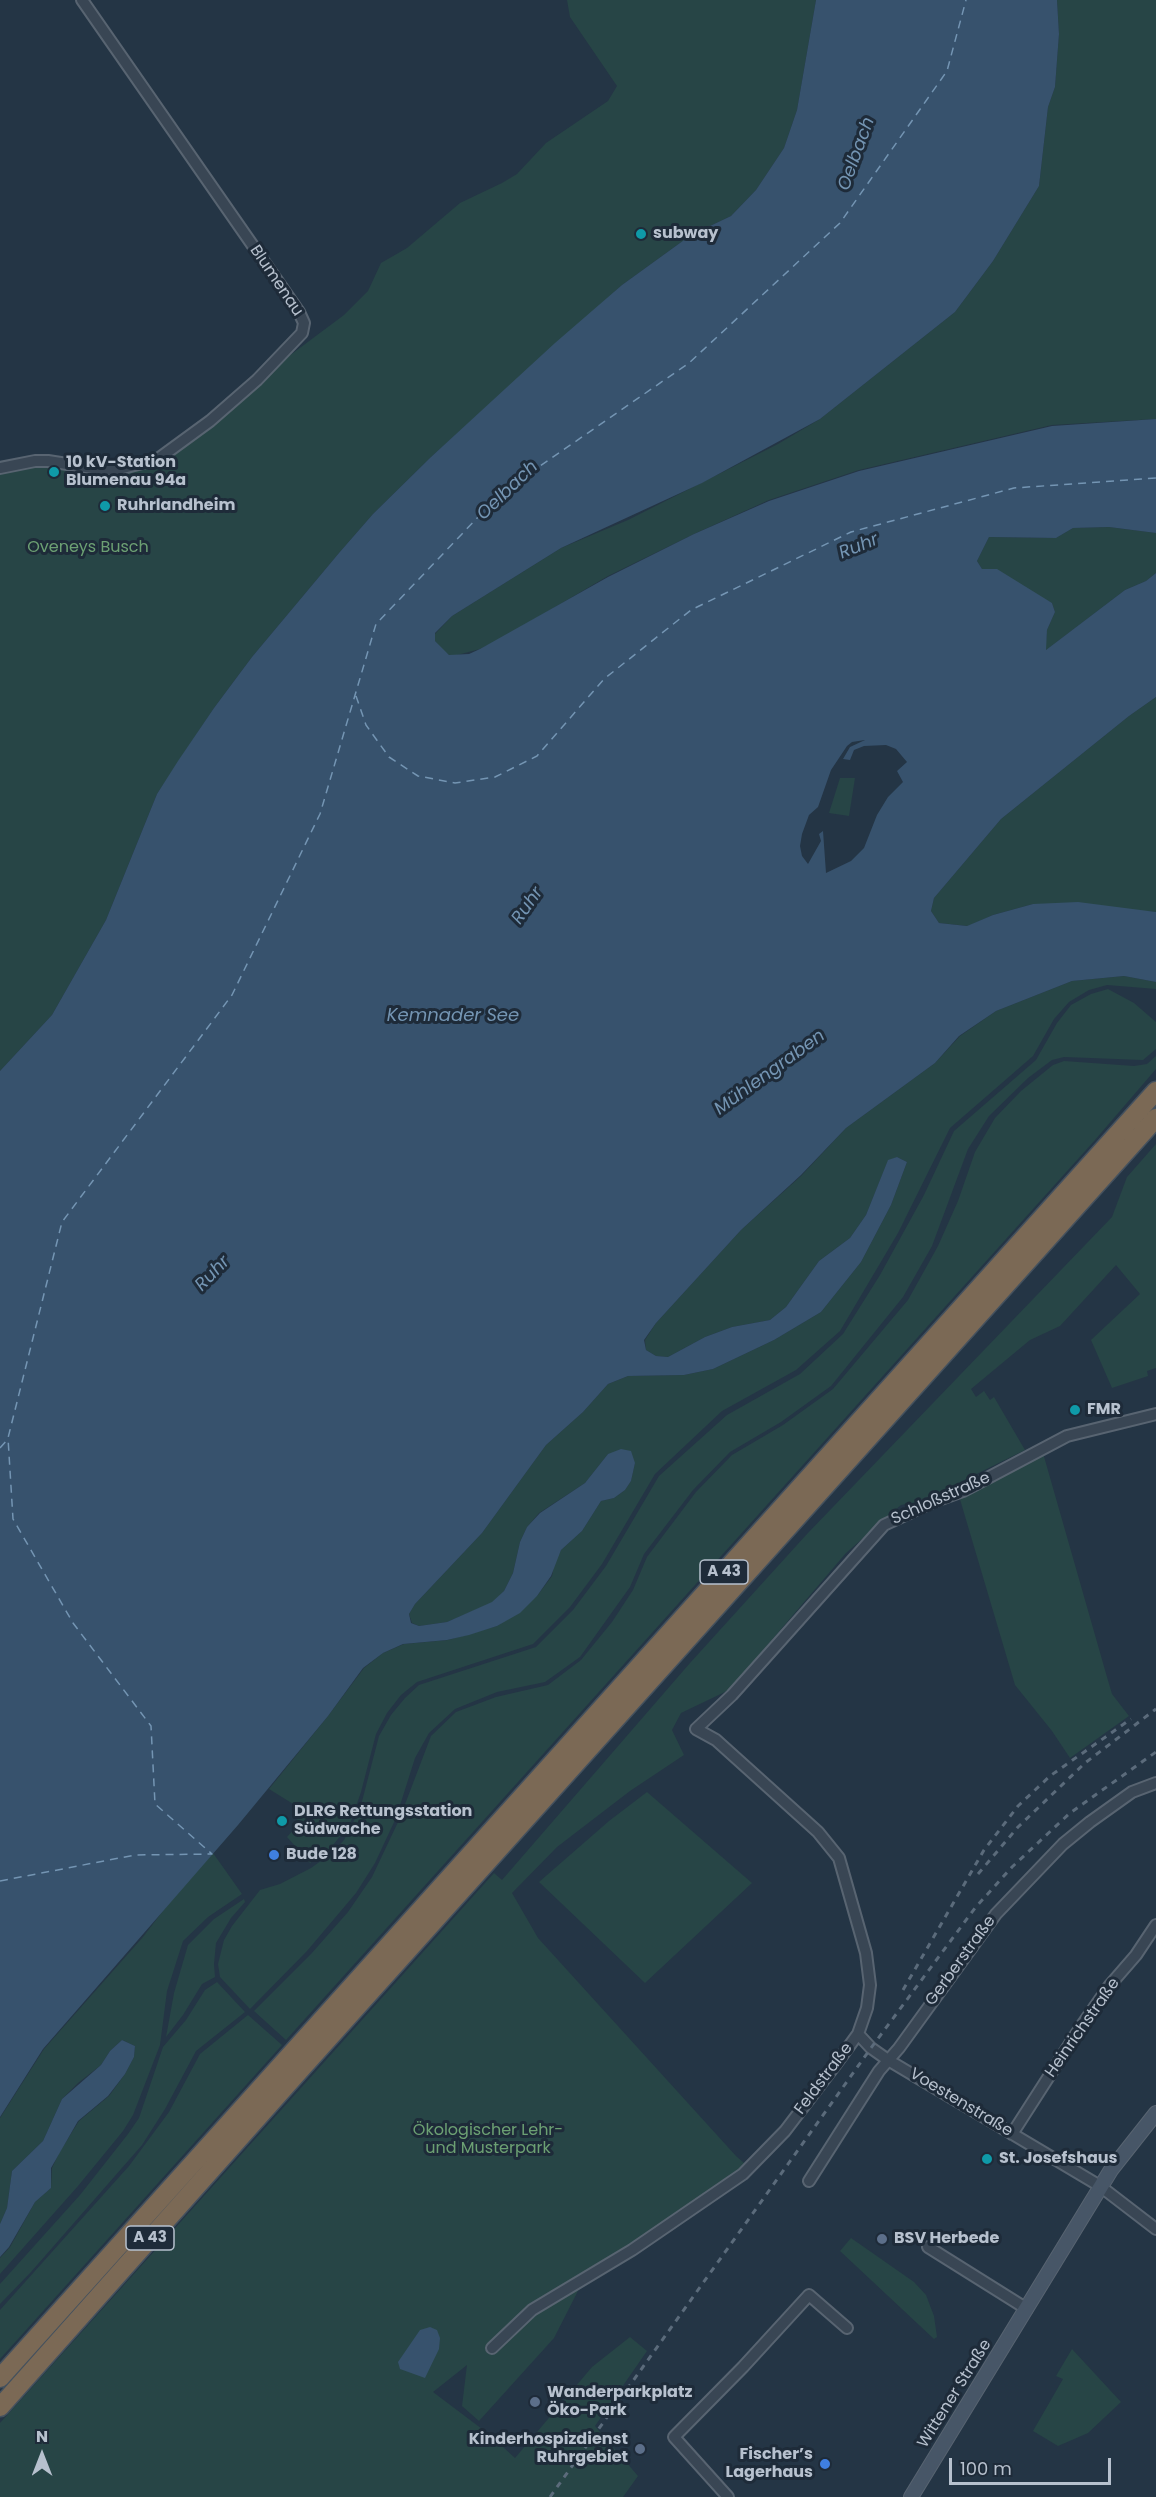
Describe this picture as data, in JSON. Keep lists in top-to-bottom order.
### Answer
{
  "streets": {
    "highway": ["A 43"],
    "main road": ["Wittener Straße"],
    "street": [
      "Blumenau",
      "Schloßstraße",
      "Gerberstraße",
      "Heinrichstraße",
      "Feldstraße",
      "Voestenstraße"
    ]
  },
  "crossings": [
    ["Schloßstraße", "Feldstraße"],
    ["Gerberstraße", "Voestenstraße"],
    ["Heinrichstraße", "Voestenstraße"],
    ["Feldstraße", "Voestenstraße"],
    ["Voestenstraße", "Wittener Straße"]
  ],
  "water": [
    "Oelbach",
    "Ruhr",
    "Kemnader See",
    "Mühlengraben"
  ],
  "parks": ["Oveneys Busch", "Ökologischer Lehr- und Musterpark"],
  "places": [
    "subway",
    "10 kV-Station Blumenau 94a",
    "Ruhrlandheim",
    "FMR",
    "DLRG Rettungsstation Südwache",
    "Bude 128",
    "St. Josefshaus",
    "BSV Herbede",
    "Wanderparkplatz Öko-Park",
    "Kinderhospizdienst Ruhrgebiet",
    "Fischer’s Lagerhaus"
  ],
  "scale_bar": "100 m",
  "north": "top"
}
